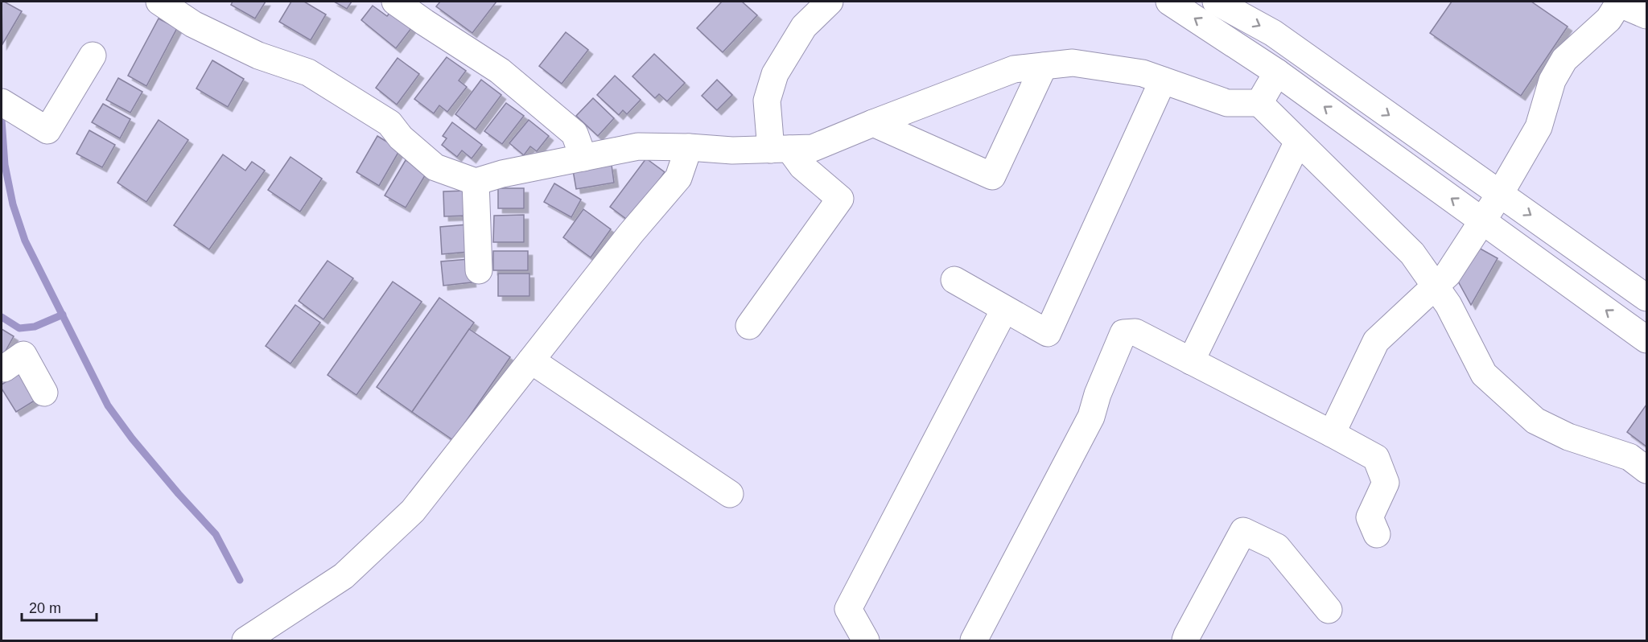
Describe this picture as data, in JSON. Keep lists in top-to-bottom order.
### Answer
{
  "scale_bar": "20 m"
}
